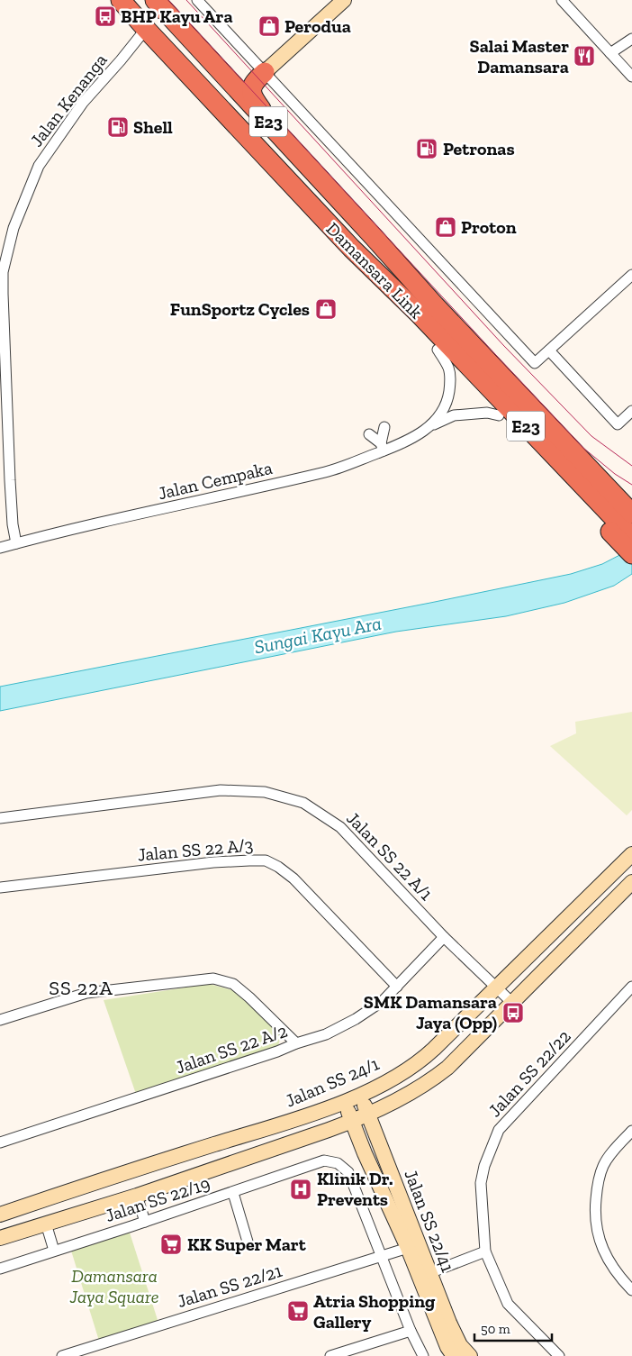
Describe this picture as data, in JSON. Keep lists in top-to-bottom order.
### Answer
{
  "streets": {
    "highway": ["E23", "Damansara Link"],
    "main road": ["Jalan SS 24/1", "Jalan SS 22/41"],
    "street": [
      "Jalan Kenanga",
      "Jalan Cempaka",
      "Jalan SS 22 A/3",
      "Jalan SS 22 A/1",
      "Jalan SS 22 A/2",
      "Jalan SS 22/22",
      "Jalan SS 22/19",
      "Jalan SS 22/21"
    ]
  },
  "crossings": [
    ["Jalan Kenanga", "Damansara Link"],
    ["Jalan Kenanga", "Jalan Cempaka"],
    ["Jalan SS 22 A/3", "Jalan SS 22 A/2"],
    ["Jalan SS 22 A/1", "Jalan SS 22 A/2"],
    ["Jalan SS 22 A/1", "Jalan SS 24/1"],
    ["Jalan SS 24/1", "Jalan SS 22/41"],
    ["Jalan SS 22/19", "Jalan SS 22/21"],
    ["Jalan SS 22/41", "Jalan SS 22/21"]
  ],
  "districts": ["SS 22A"],
  "water": ["Sungai Kayu Ara"],
  "parks": ["Damansara Jaya Square"],
  "places": {
    "bus stop": ["BHP Kayu Ara", "SMK Damansara Jaya (Opp)"],
    "shop": ["Perodua", "Proton", "FunSportz Cycles"],
    "restaurant": ["Salai Master Damansara"],
    "fuel station": ["Shell", "Petronas"],
    "hospital": ["Klinik Dr. Prevents"],
    "supermarket": ["KK Super Mart", "Atria Shopping Gallery"]
  },
  "scale_bar": "50 m"
}
